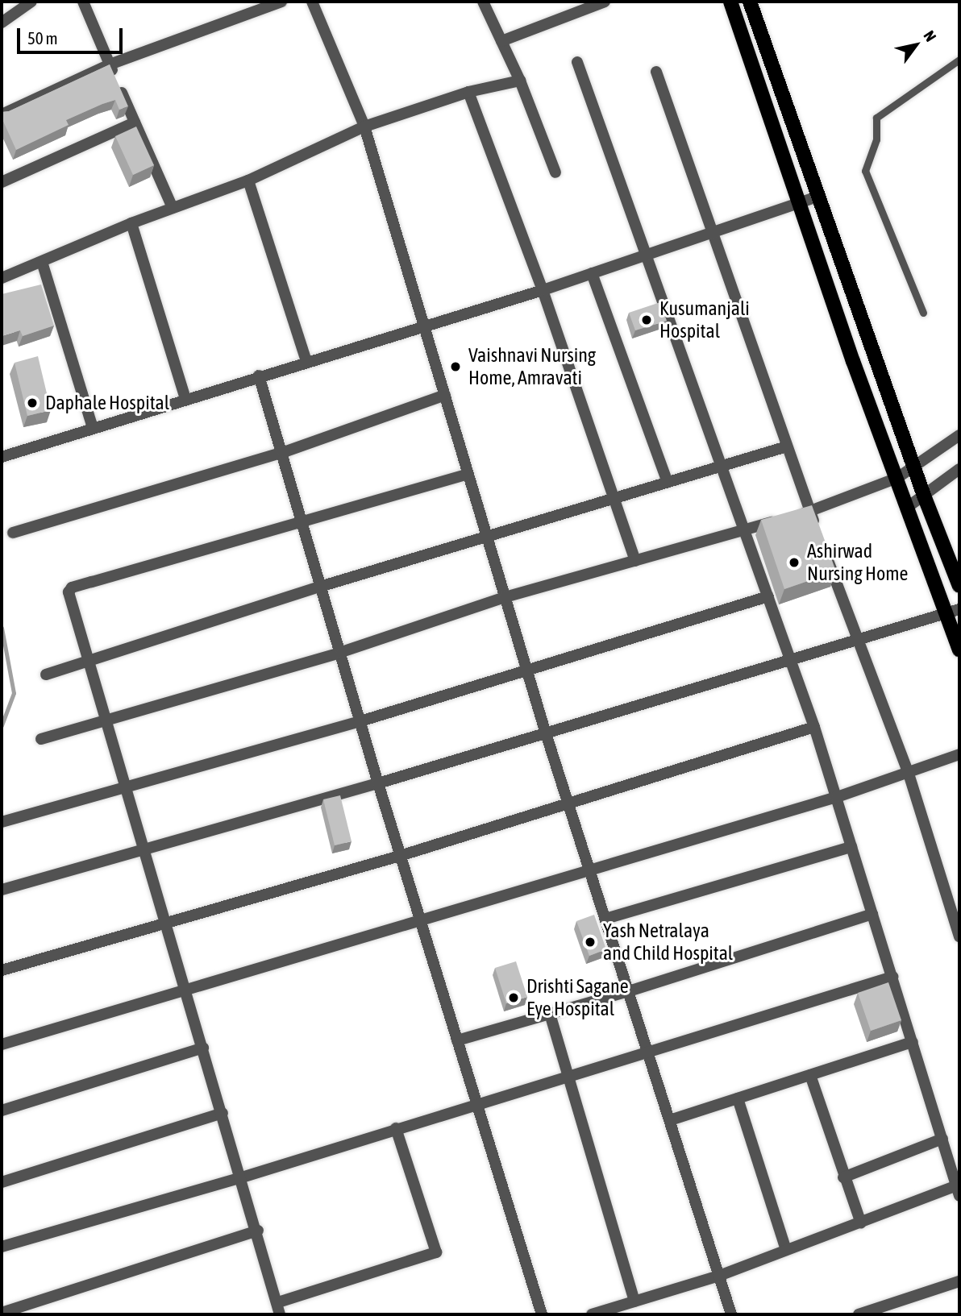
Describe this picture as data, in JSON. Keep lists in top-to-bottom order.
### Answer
{
  "places": [
    "Kusumanjali Hospital",
    "Vaishnavi Nursing Home, Amravati",
    "Daphale Hospital",
    "Ashirwad Nursing Home",
    "Yash Netralaya and Child Hospital",
    "Drishti Sagane Eye Hospital"
  ],
  "scale_bar": "50 m",
  "north": "top right"
}
